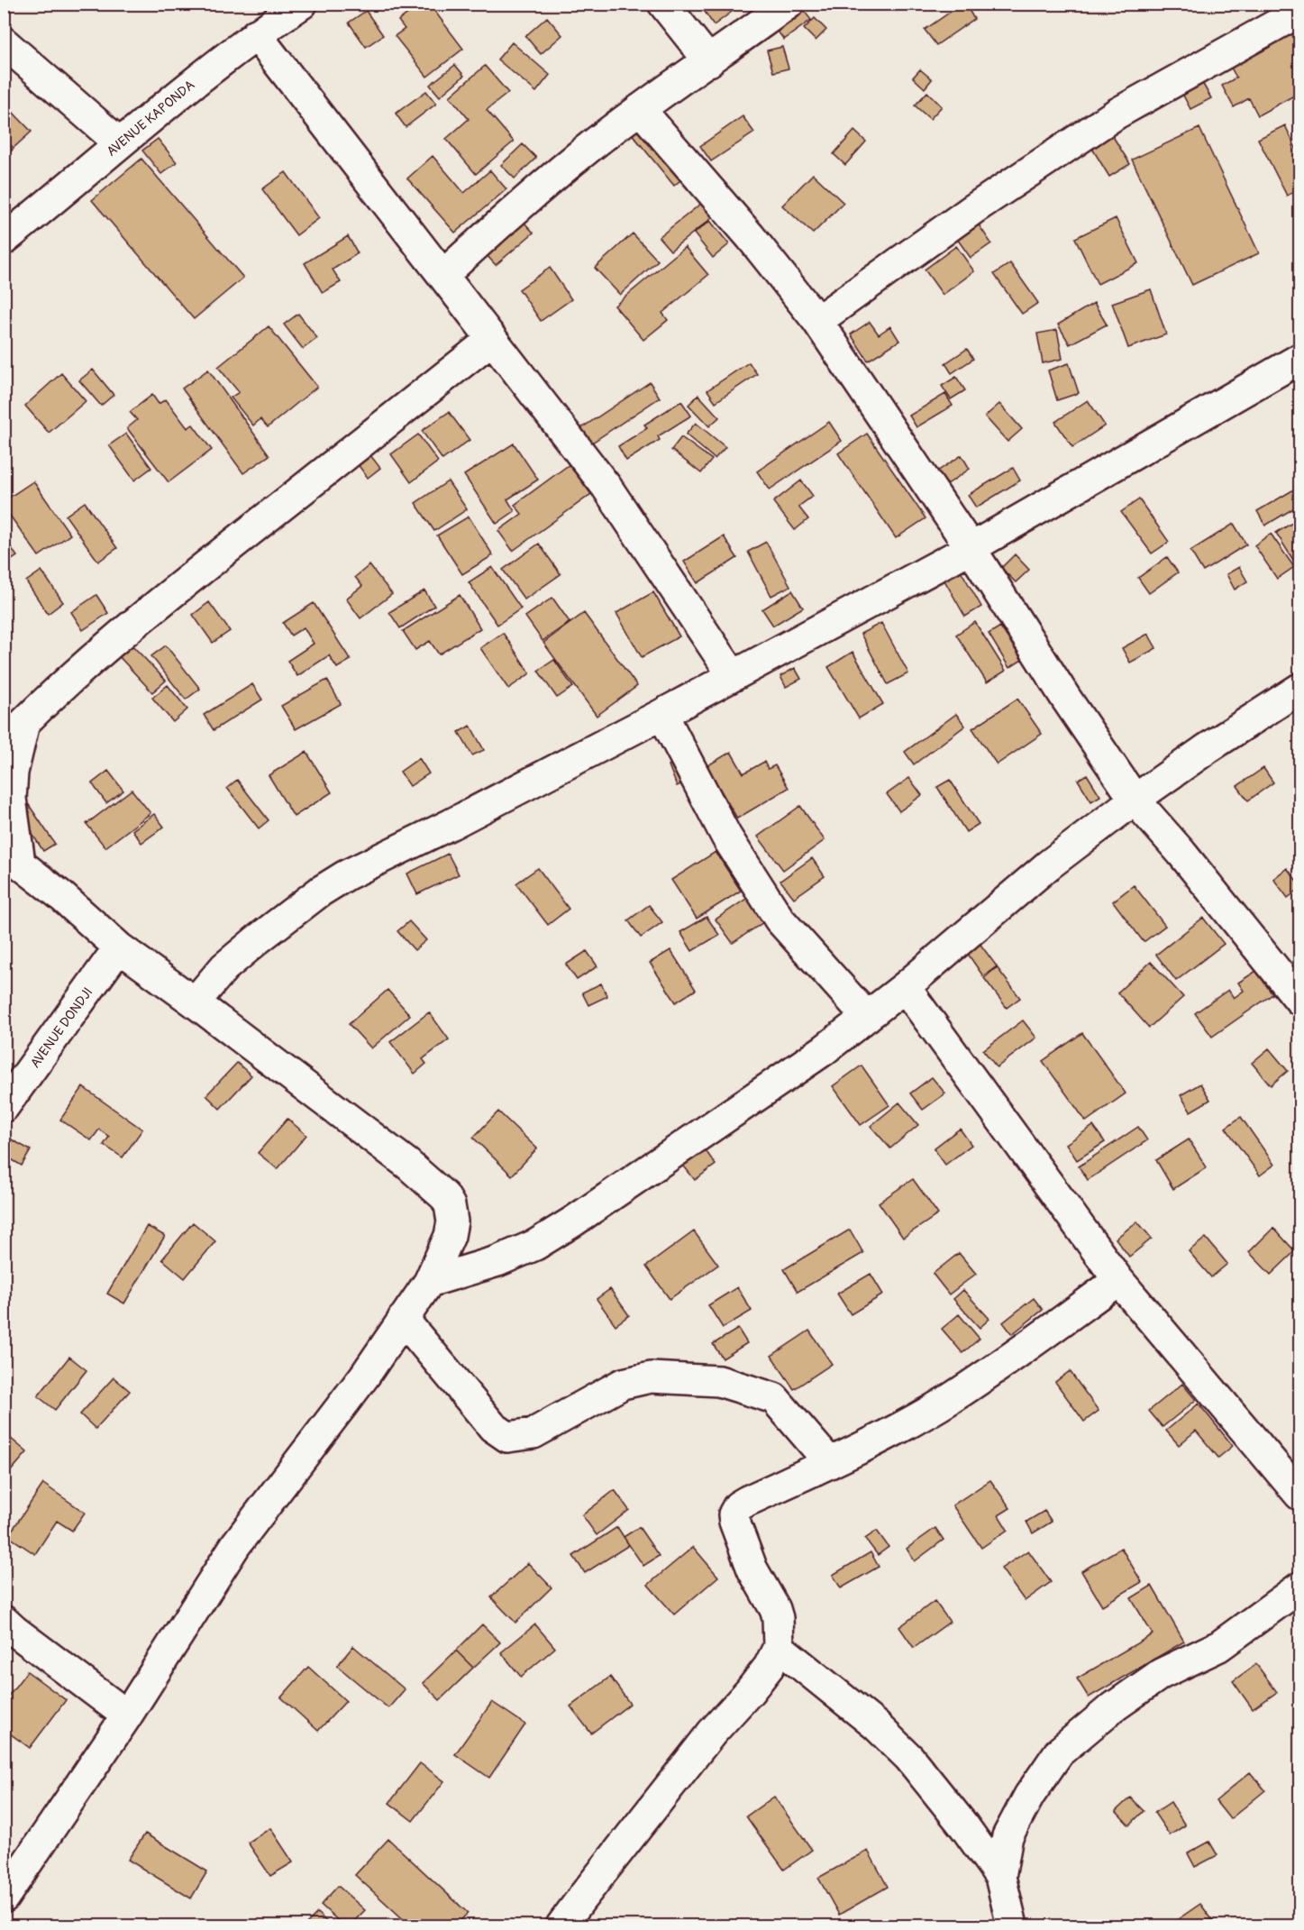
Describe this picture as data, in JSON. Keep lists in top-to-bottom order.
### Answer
{
  "streets": {
    "street": ["AVENUE KAPONDA", "AVENUE DONDJI"]
  }
}
